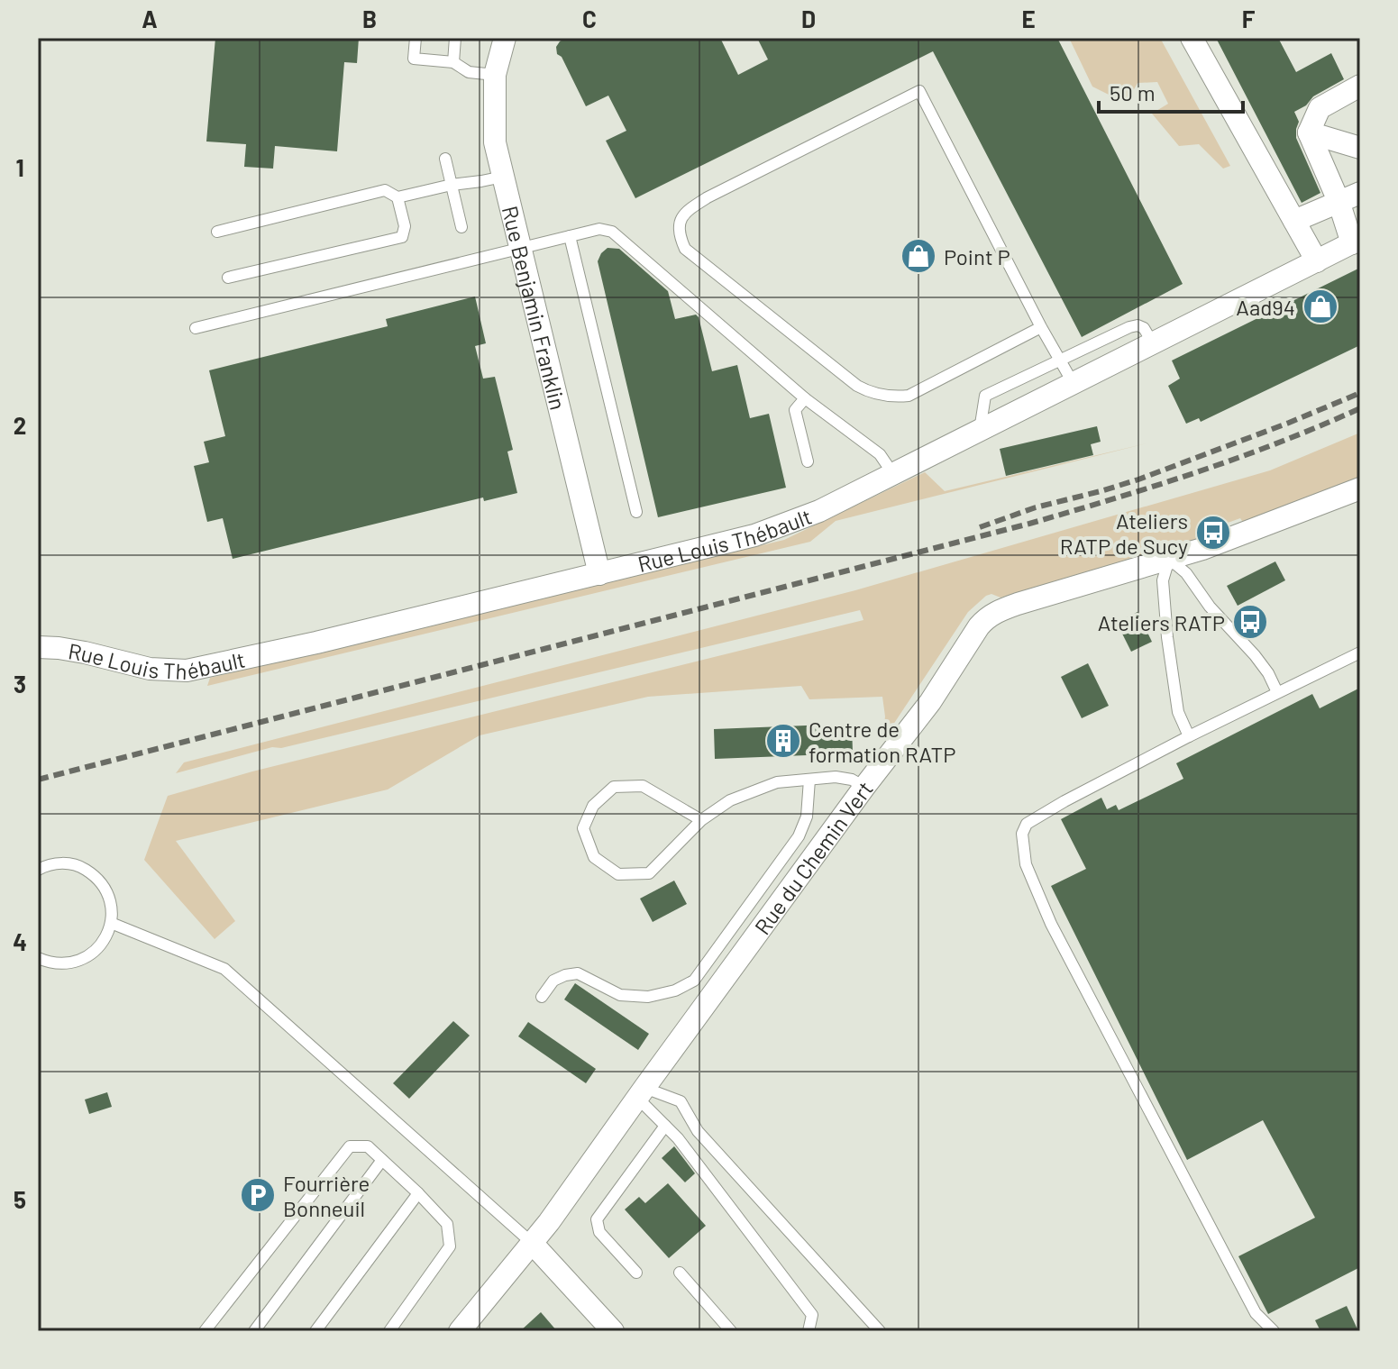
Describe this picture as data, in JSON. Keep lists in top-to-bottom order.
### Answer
{
  "streets": {
    "street": ["Rue Benjamin Franklin", "Rue Louis Thébault", "Rue du Chemin Vert"]
  },
  "crossings": [
    ["Rue Benjamin Franklin", "Rue Louis Thébault"]
  ],
  "places": {
    "shop": ["Point P", "Aad94"],
    "bus stop": ["Ateliers RATP de Sucy", "Ateliers RATP"],
    "building": ["Centre de formation RATP"],
    "parking": ["Fourrière Bonneuil"]
  },
  "scale_bar": "50 m",
  "grid": {
    "columns": [
      "A",
      "B",
      "C",
      "D",
      "E",
      "F"
    ],
    "rows": [
      "1",
      "2",
      "3",
      "4",
      "5"
    ]
  }
}
